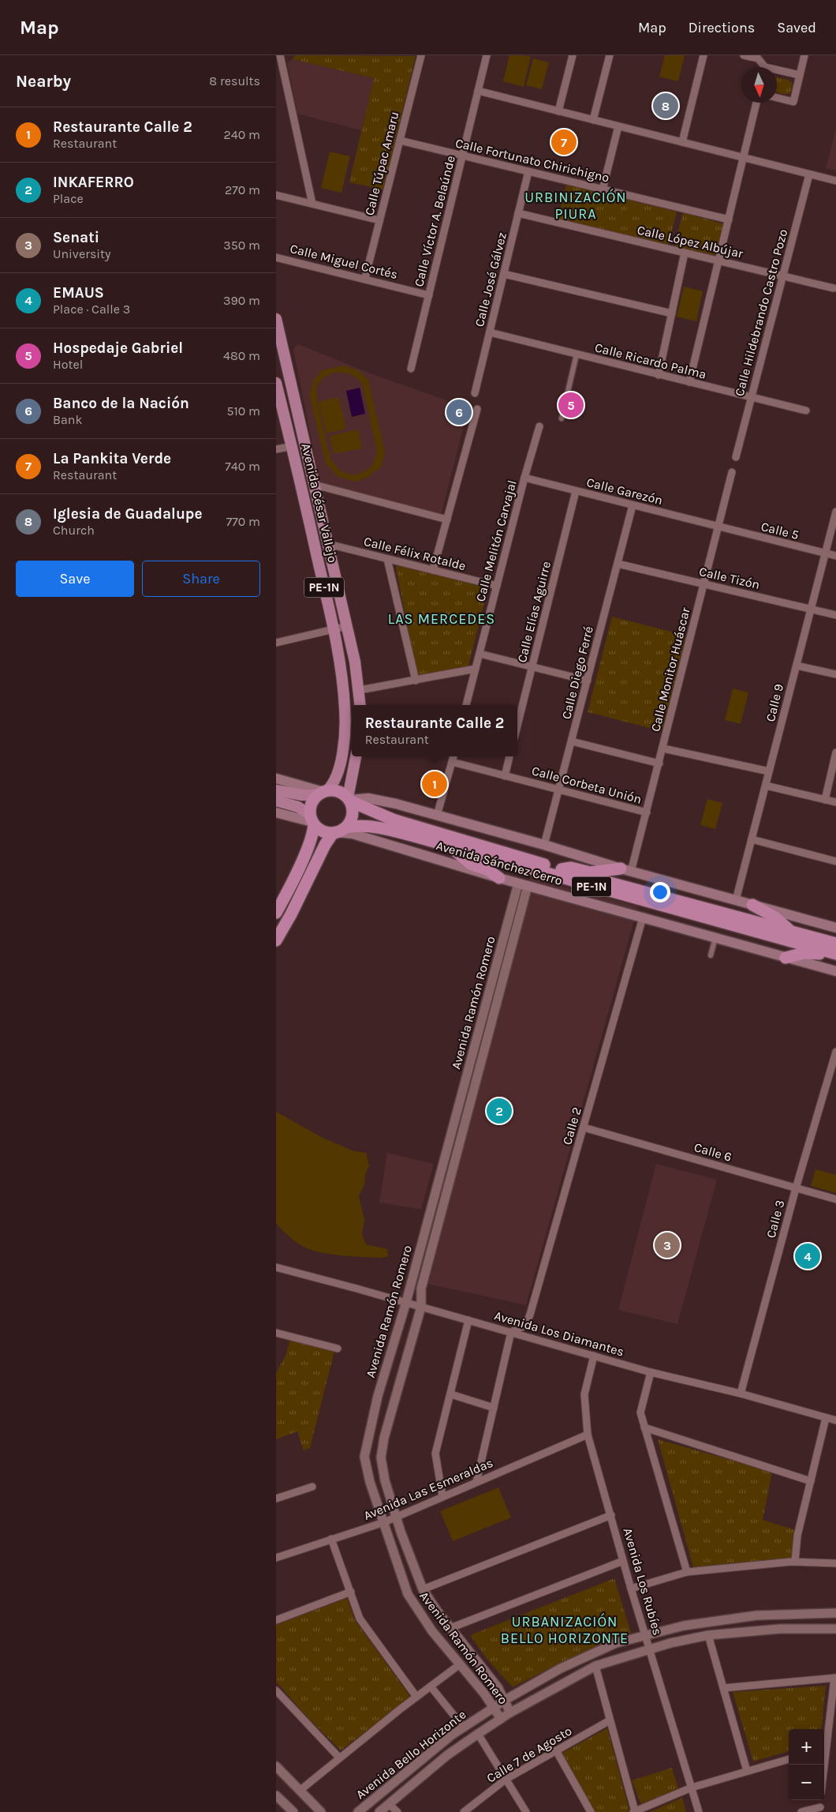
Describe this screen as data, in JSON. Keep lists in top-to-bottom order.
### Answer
{
  "streets": {
    "highway": ["PE-1N", "Avenida Sánchez Cerro"],
    "main road": ["Avenida César Vallejo"],
    "street": [
      "Calle Fortunato Chirichigno",
      "Calle Túpac Amaru",
      "Calle Víctor A. Belaúnde",
      "Calle López Albújar",
      "Calle Miguel Cortés",
      "Calle José Gálvez",
      "Calle Hildebrando Castro Pozo",
      "Calle Ricardo Palma",
      "Calle Garezón",
      "Calle 5",
      "Calle Melitón Carvajal",
      "Calle Félix Rotalde",
      "Calle Tizón",
      "Calle Elías Aguirre",
      "Calle Monitor Huáscar",
      "Calle Diego Ferré",
      "Calle 9",
      "Calle Corbeta Unión",
      "Avenida Ramón Romero",
      "Calle 2",
      "Calle 6",
      "Calle 3",
      "Avenida Los Diamantes",
      "Avenida Las Esmeraldas",
      "Avenida Los Rubíes",
      "Avenida Bello Horizonte",
      "Calle 7 de Agosto"
    ]
  },
  "crossings": [
    ["Calle Fortunato Chirichigno", "Calle Túpac Amaru"],
    ["Calle Fortunato Chirichigno", "Calle Víctor A. Belaúnde"],
    ["Calle Fortunato Chirichigno", "Calle José Gálvez"],
    ["Calle Túpac Amaru", "Calle Miguel Cortés"],
    ["Calle Víctor A. Belaúnde", "Calle Miguel Cortés"],
    ["Calle López Albújar", "Calle José Gálvez"],
    ["Calle López Albújar", "Calle Hildebrando Castro Pozo"],
    ["Calle José Gálvez", "Calle Ricardo Palma"],
    ["Calle Hildebrando Castro Pozo", "Calle Ricardo Palma"],
    ["Calle Garezón", "Calle 5"],
    ["Calle Garezón", "Calle Melitón Carvajal"],
    ["Calle Garezón", "Calle Elías Aguirre"],
    ["Calle Garezón", "Calle Monitor Huáscar"],
    ["Calle Garezón", "Calle Diego Ferré"],
    ["Avenida César Vallejo", "Calle Félix Rotalde"],
    ["Avenida César Vallejo", "PE-1N"],
    ["Avenida César Vallejo", "Avenida Sánchez Cerro"],
    ["Calle 5", "Calle Monitor Huáscar"],
    ["Calle 5", "Calle 9"],
    ["Calle Melitón Carvajal", "Calle Félix Rotalde"],
    ["Calle Tizón", "Calle Monitor Huáscar"],
    ["Calle Tizón", "Calle Diego Ferré"],
    ["Calle Tizón", "Calle 9"],
    ["PE-1N", "Avenida Sánchez Cerro"],
    ["Calle Monitor Huáscar", "Calle Corbeta Unión"],
    ["Calle Diego Ferré", "Calle Corbeta Unión"],
    ["Avenida Sánchez Cerro", "Avenida Ramón Romero"],
    ["Avenida Sánchez Cerro", "Calle 2"],
    ["Avenida Ramón Romero", "Avenida Los Diamantes"],
    ["Avenida Ramón Romero", "Avenida Las Esmeraldas"],
    ["Avenida Ramón Romero", "Avenida Bello Horizonte"],
    ["Calle 2", "Calle 6"],
    ["Calle 2", "Avenida Los Diamantes"],
    ["Calle 6", "Calle 3"],
    ["Calle 3", "Avenida Los Diamantes"],
    ["Avenida Los Diamantes", "Avenida Los Rubíes"],
    ["Avenida Las Esmeraldas", "Avenida Los Rubíes"],
    ["Avenida Los Rubíes", "Avenida Bello Horizonte"]
  ],
  "districts": ["URBINIZACIÓN PIURA", "LAS MERCEDES", "URBANIZACIÓN BELLO HORIZONTE"],
  "north": "bottom",
  "page": {
    "header": "Map",
    "nav": ["Map", "Directions", "Saved"],
    "heading": ["Nearby", "8 results"],
    "pins": [
      "8",
      "7",
      "5",
      "6",
      "1",
      "2",
      "3",
      "4"
    ],
    "list": [
      {
        "mark": "1",
        "name": "Restaurante Calle 2",
        "note": "Restaurant",
        "value": "240 m"
      },
      {
        "mark": "2",
        "name": "INKAFERRO",
        "note": "Place",
        "value": "270 m"
      },
      {
        "mark": "3",
        "name": "Senati",
        "note": "University",
        "value": "350 m"
      },
      {
        "mark": "4",
        "name": "EMAUS",
        "note": "Place · Calle 3",
        "value": "390 m"
      },
      {
        "mark": "5",
        "name": "Hospedaje Gabriel",
        "note": "Hotel",
        "value": "480 m"
      },
      {
        "mark": "6",
        "name": "Banco de la Nación",
        "note": "Bank",
        "value": "510 m"
      },
      {
        "mark": "7",
        "name": "La Pankita Verde",
        "note": "Restaurant",
        "value": "740 m"
      },
      {
        "mark": "8",
        "name": "Iglesia de Guadalupe",
        "note": "Church",
        "value": "770 m"
      }
    ],
    "buttons": ["Save", "Share"],
    "popup": ["Restaurante Calle 2", "Restaurant"],
    "map_buttons": ["+", "−"]
  }
}
